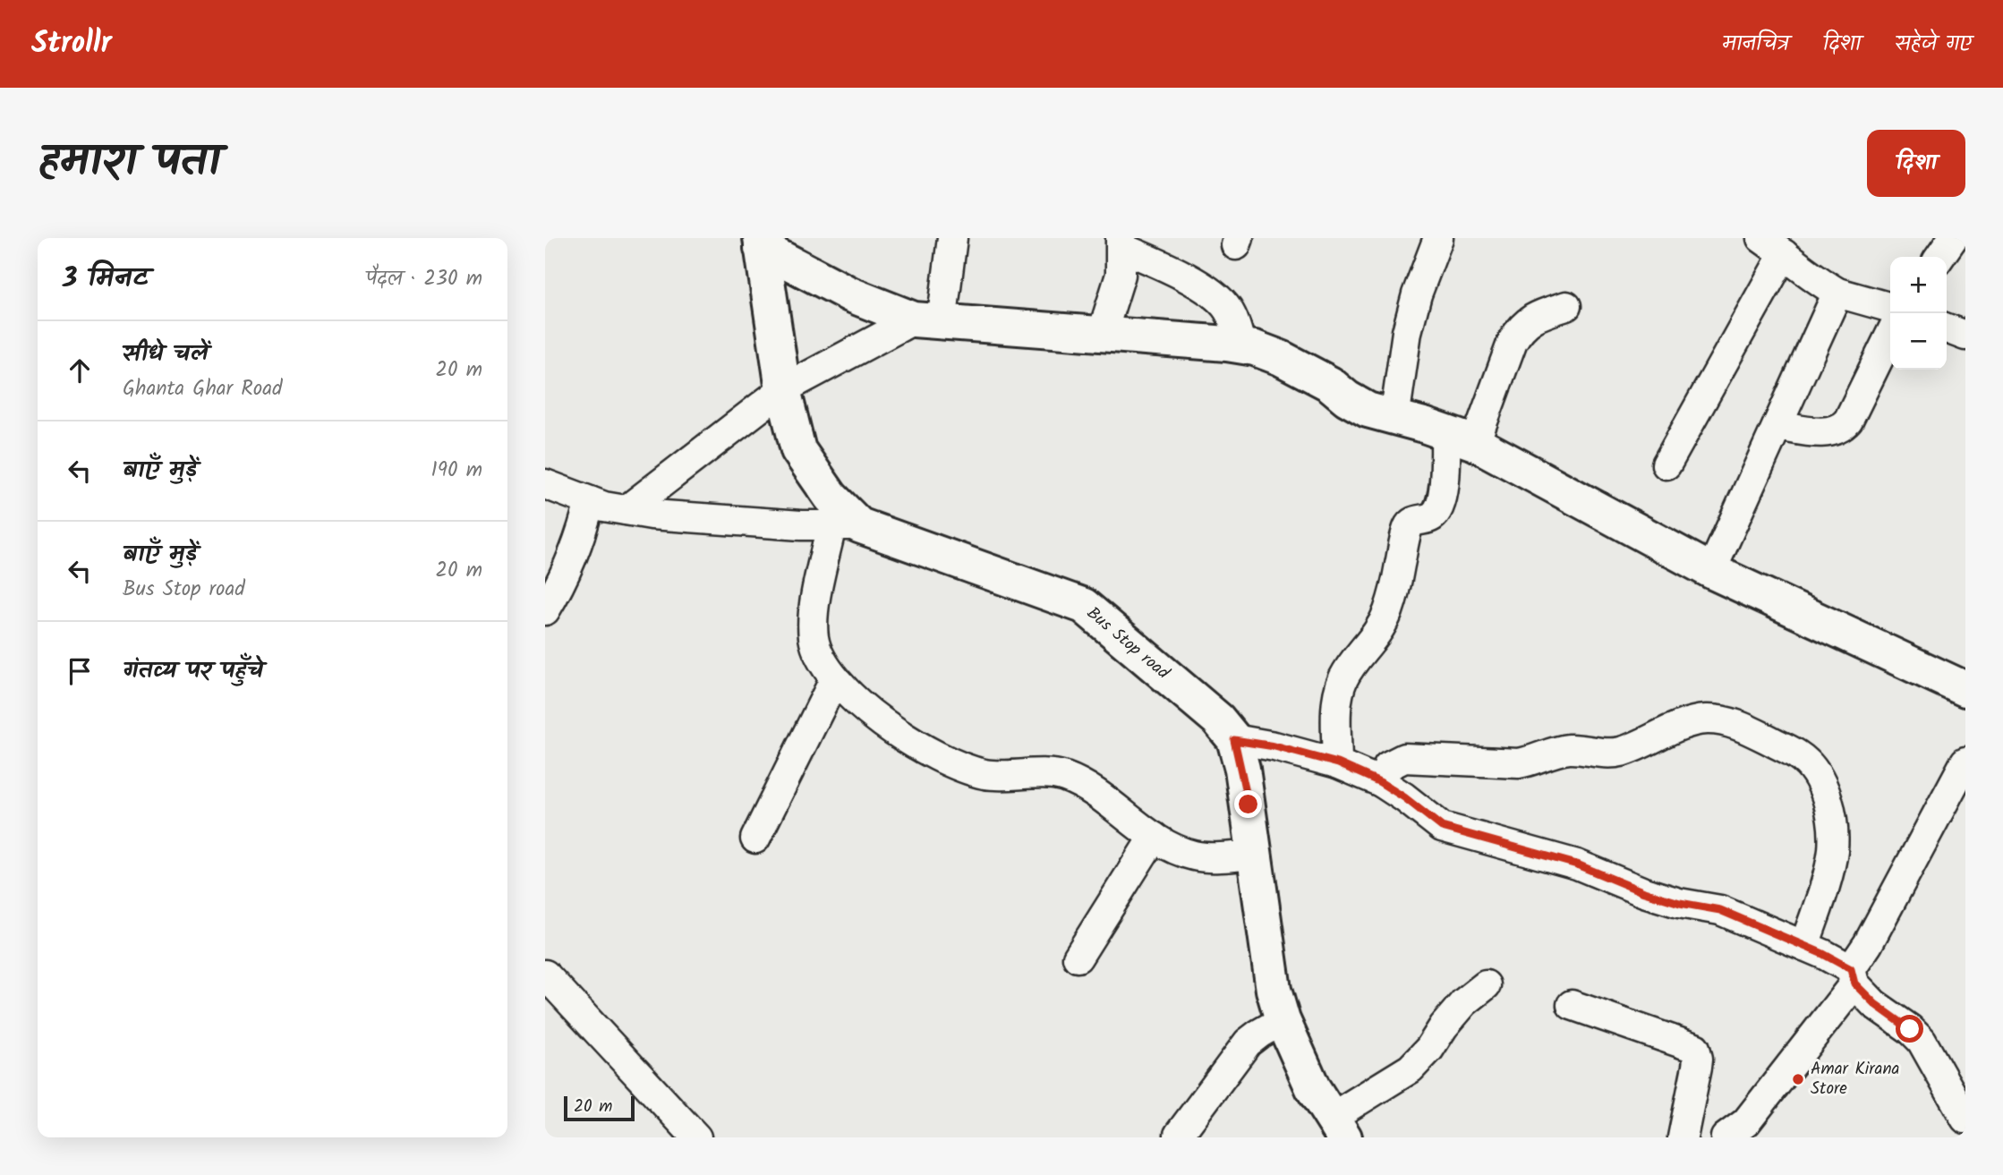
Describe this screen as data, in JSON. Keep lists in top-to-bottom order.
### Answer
{
  "streets": {
    "street": ["Bus Stop road"]
  },
  "places": ["Amar Kirana Store"],
  "scale_bar": "20 m",
  "page": {
    "header": "Strollr",
    "nav": ["मानचित्र", "दिशा", "सहेजे गए"],
    "title": "हमारा पता",
    "buttons": "दिशा",
    "heading": ["3 मिनट", "पैदल · 230 m"],
    "map_buttons": ["+", "−"],
    "list": [
      ["सीधे चलें", "Ghanta Ghar Road", "20 m"],
      ["बाएँ मुड़ें", "190 m"],
      ["बाएँ मुड़ें", "Bus Stop road", "20 m"],
      "गंतव्य पर पहुँचे"
    ],
    "scale": "20 m"
  }
}
